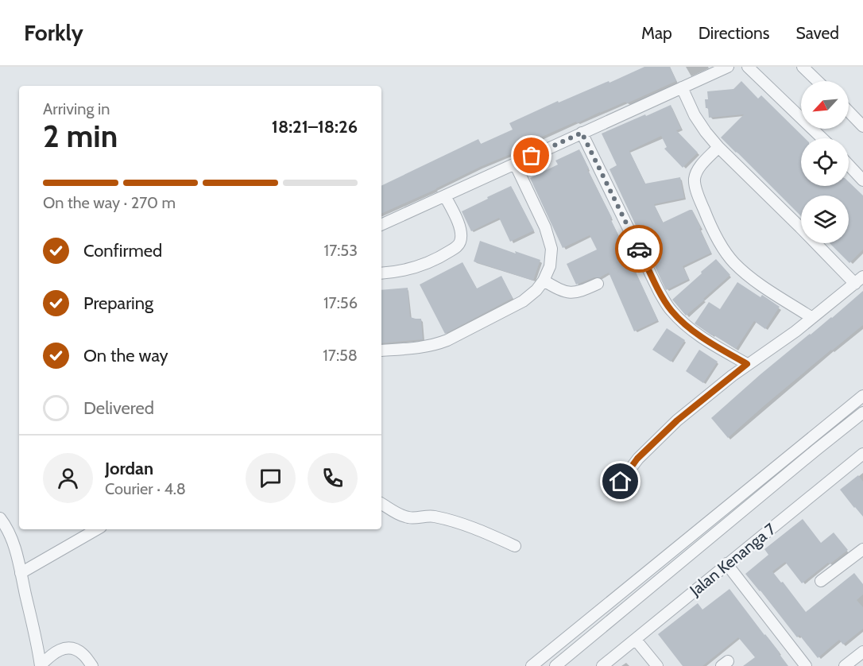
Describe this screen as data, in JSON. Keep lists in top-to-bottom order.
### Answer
{
  "streets": {
    "street": ["Jalan Kenanga 7"]
  },
  "north": "bottom left",
  "page": {
    "header": "Forkly",
    "nav": ["Map", "Directions", "Saved"],
    "heading": ["2 min", "Arriving in", "18:21–18:26"],
    "panel": ["Jordan", "Courier · 4.8"],
    "bar": "On the way · 270 m",
    "list": [
      ["Confirmed", "17:53"],
      ["Preparing", "17:56"],
      ["On the way", "17:58"],
      "Delivered"
    ]
  }
}
